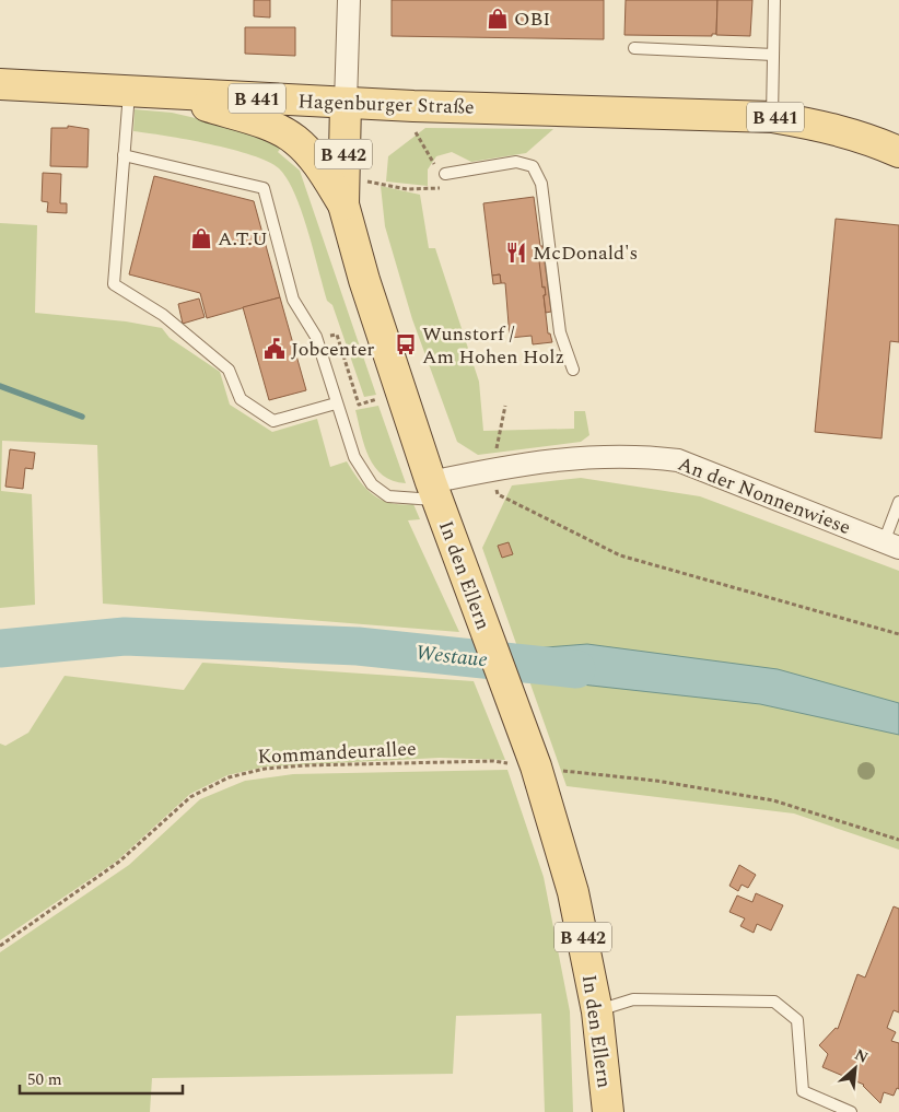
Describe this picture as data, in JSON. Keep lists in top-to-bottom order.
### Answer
{
  "streets": {
    "main road": [
      "B 441",
      "Hagenburger Straße",
      "B 442",
      "In den Ellern"
    ],
    "street": ["An der Nonnenwiese"],
    "path": ["Kommandeurallee"]
  },
  "crossings": [
    ["Hagenburger Straße", "In den Ellern"],
    ["An der Nonnenwiese", "In den Ellern"],
    ["In den Ellern", "Kommandeurallee"]
  ],
  "water": ["Westaue"],
  "places": {
    "shop": ["OBI", "A.T.U"],
    "restaurant": ["McDonald's"],
    "bus stop": ["Wunstorf / Am Hohen Holz"],
    "public building": ["Jobcenter"]
  },
  "scale_bar": "50 m",
  "north": "top right"
}
